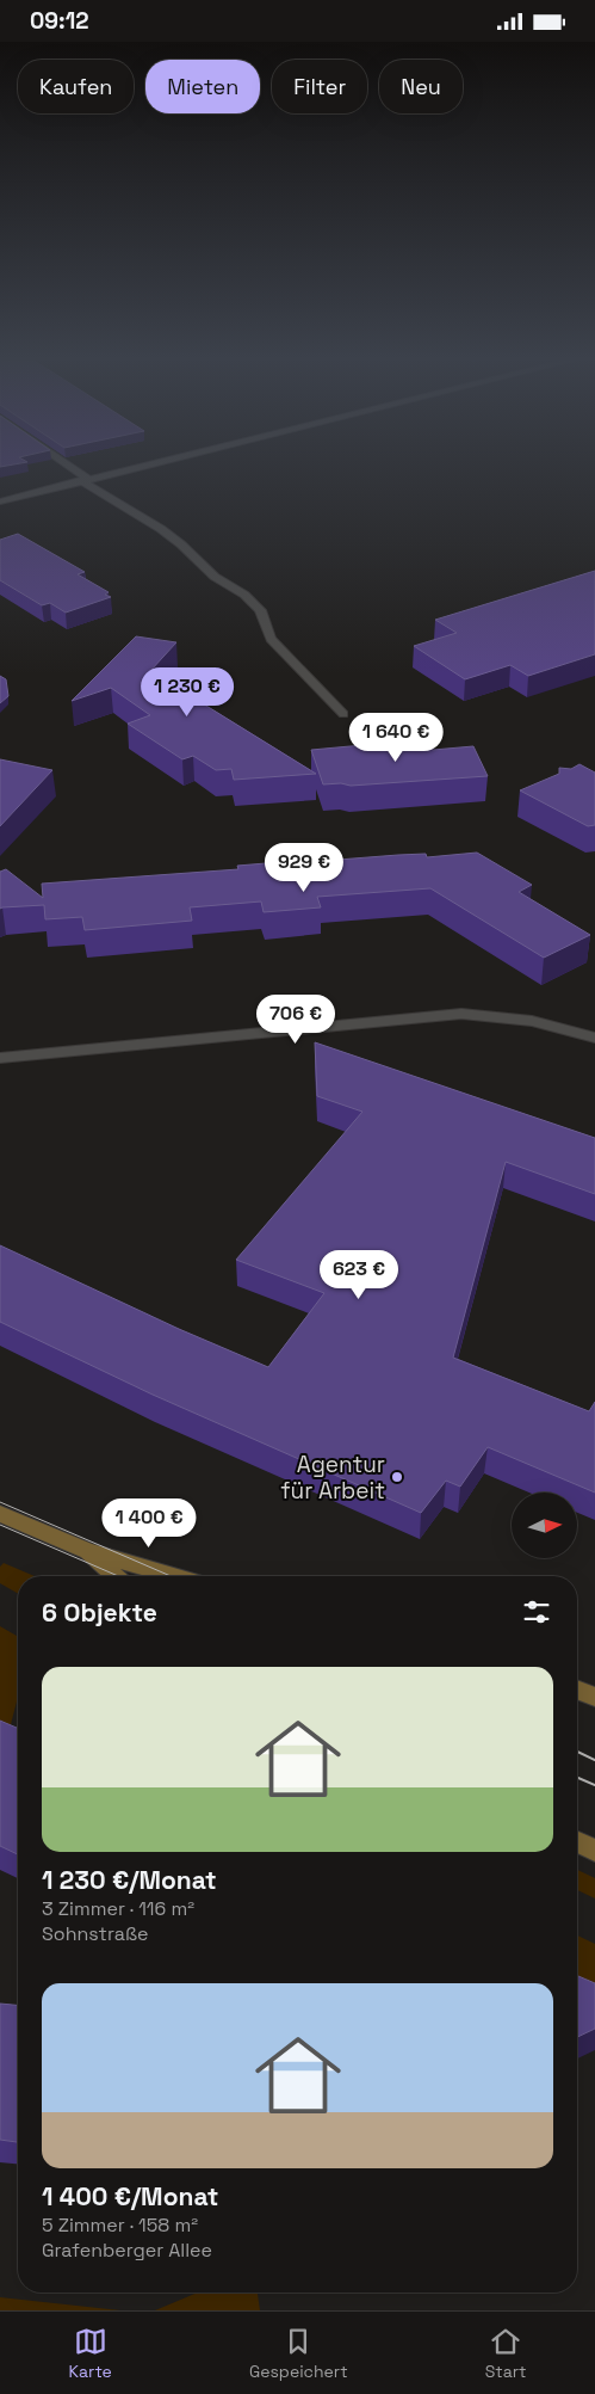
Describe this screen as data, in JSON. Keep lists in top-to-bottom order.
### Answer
{
  "places": ["Agentur für Arbeit"],
  "north": "right",
  "page": {
    "status": "09:12",
    "chip": [
      "Kaufen",
      "Mieten",
      "Filter",
      "Neu"
    ],
    "price": [
      "1 230 €",
      "1 640 €",
      "929 €",
      "706 €",
      "623 €",
      "1 400 €"
    ],
    "heading": "6 Objekte",
    "list": [
      {
        "name": "1 230 €/Monat",
        "note": "3 Zimmer · 116 m² · Sohnstraße"
      },
      {
        "name": "1 400 €/Monat",
        "note": "5 Zimmer · 158 m² · Grafenberger Allee"
      }
    ],
    "tabs": ["Karte", "Gespeichert", "Start"]
  }
}
